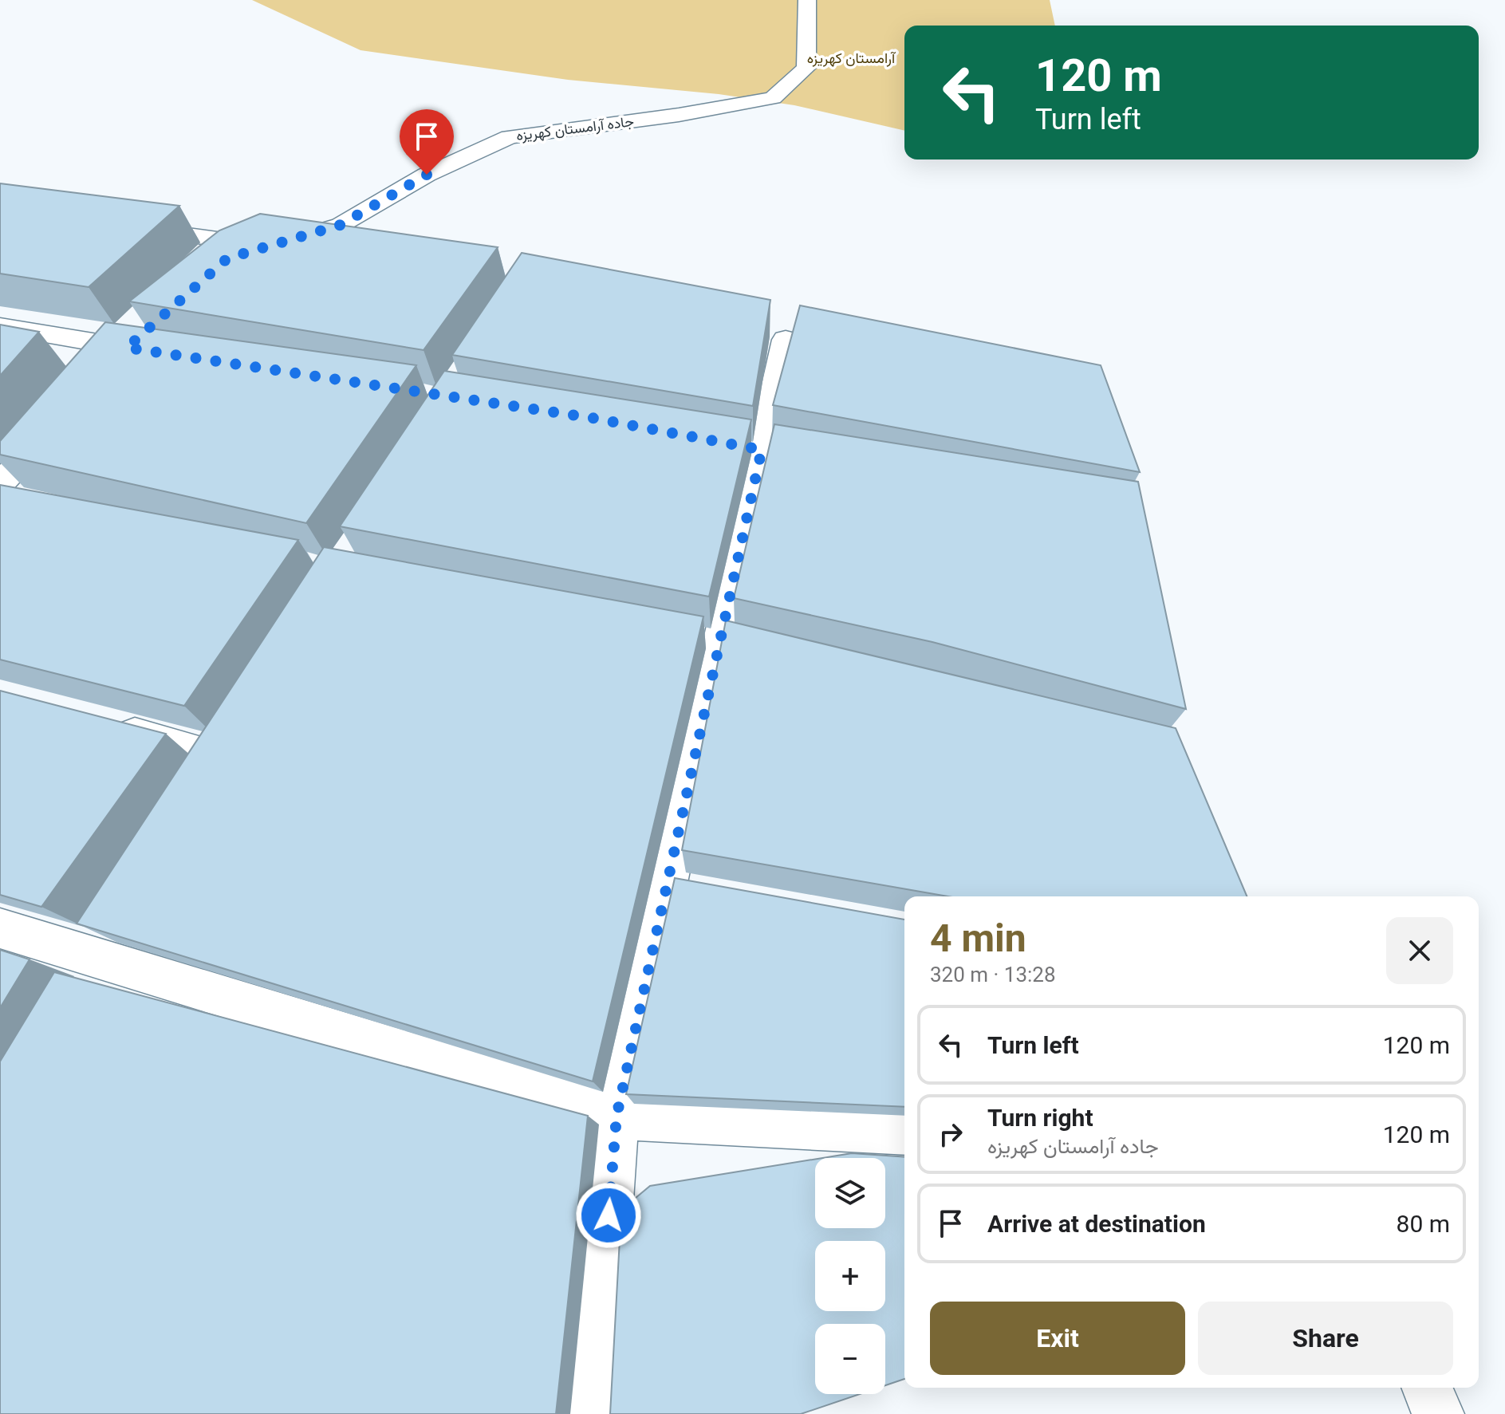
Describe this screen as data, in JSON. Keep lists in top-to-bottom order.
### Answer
{
  "streets": {
    "street": ["جاده آرامستان کهریزه"]
  },
  "parks": ["آرامستان کهریزه"],
  "page": {
    "turn": ["120 m", "Turn left"],
    "heading": ["4 min", "320 m · 13:28"],
    "list": [
      {
        "name": "Turn left",
        "value": "120 m"
      },
      {
        "name": "Turn right",
        "note": "جاده آرامستان کهریزه",
        "value": "120 m"
      },
      {
        "name": "Arrive at destination",
        "value": "80 m"
      }
    ],
    "map_buttons": ["+", "−"],
    "buttons": ["Exit", "Share"]
  }
}
